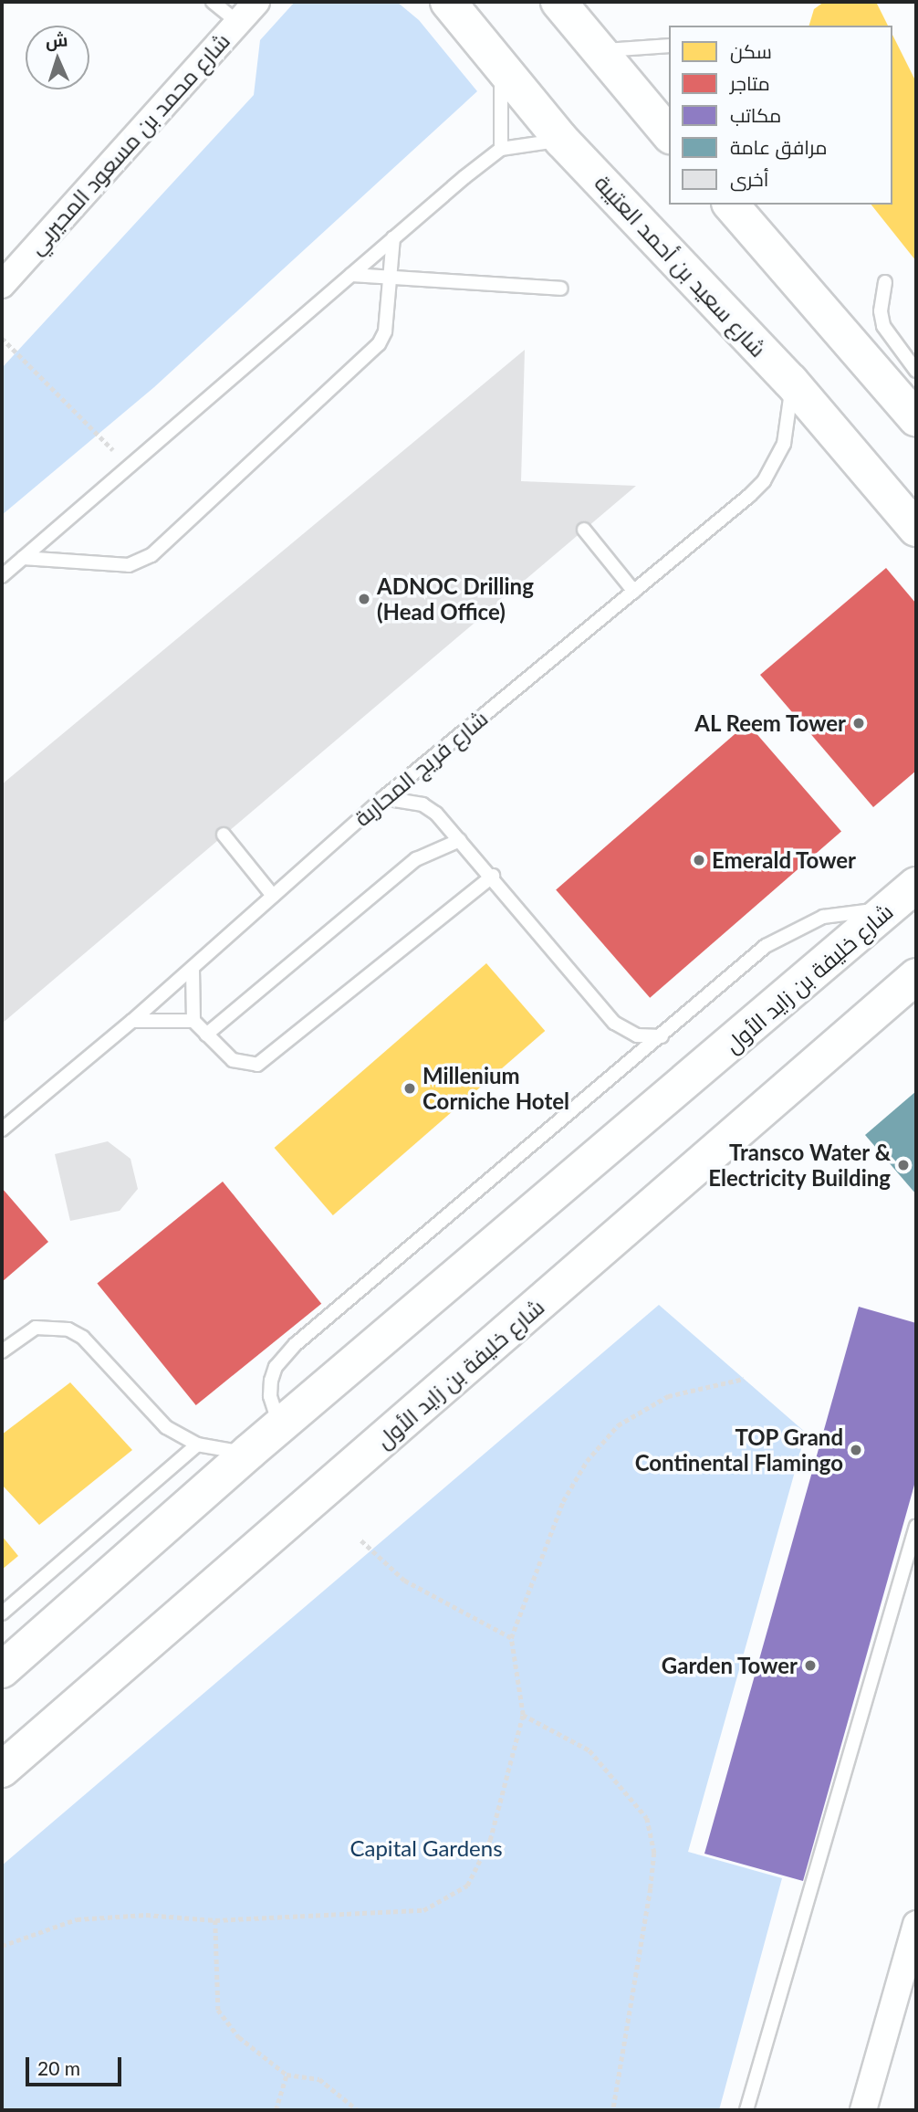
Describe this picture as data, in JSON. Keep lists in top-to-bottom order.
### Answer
{
  "streets": {
    "main road": ["شارع سعيد بن أحمد العتيبة", "شارع خليفة بن زايد الأول"],
    "street": ["شارع محمد بن مسعود المحيربي"],
    "lane": ["شارع فريج المحاربة"]
  },
  "crossings": [
    ["شارع سعيد بن أحمد العتيبة", "شارع فريج المحاربة"]
  ],
  "parks": ["Capital Gardens"],
  "places": [
    "ADNOC Drilling (Head Office)",
    "AL Reem Tower",
    "Emerald Tower",
    "Millenium Corniche Hotel",
    "Transco Water & Electricity Building",
    "TOP Grand Continental Flamingo",
    "Garden Tower"
  ],
  "legend": [
    "سكن",
    "متاجر",
    "مكاتب",
    "مرافق عامة",
    "أخرى"
  ],
  "scale_bar": "20 m",
  "north": "top"
}
